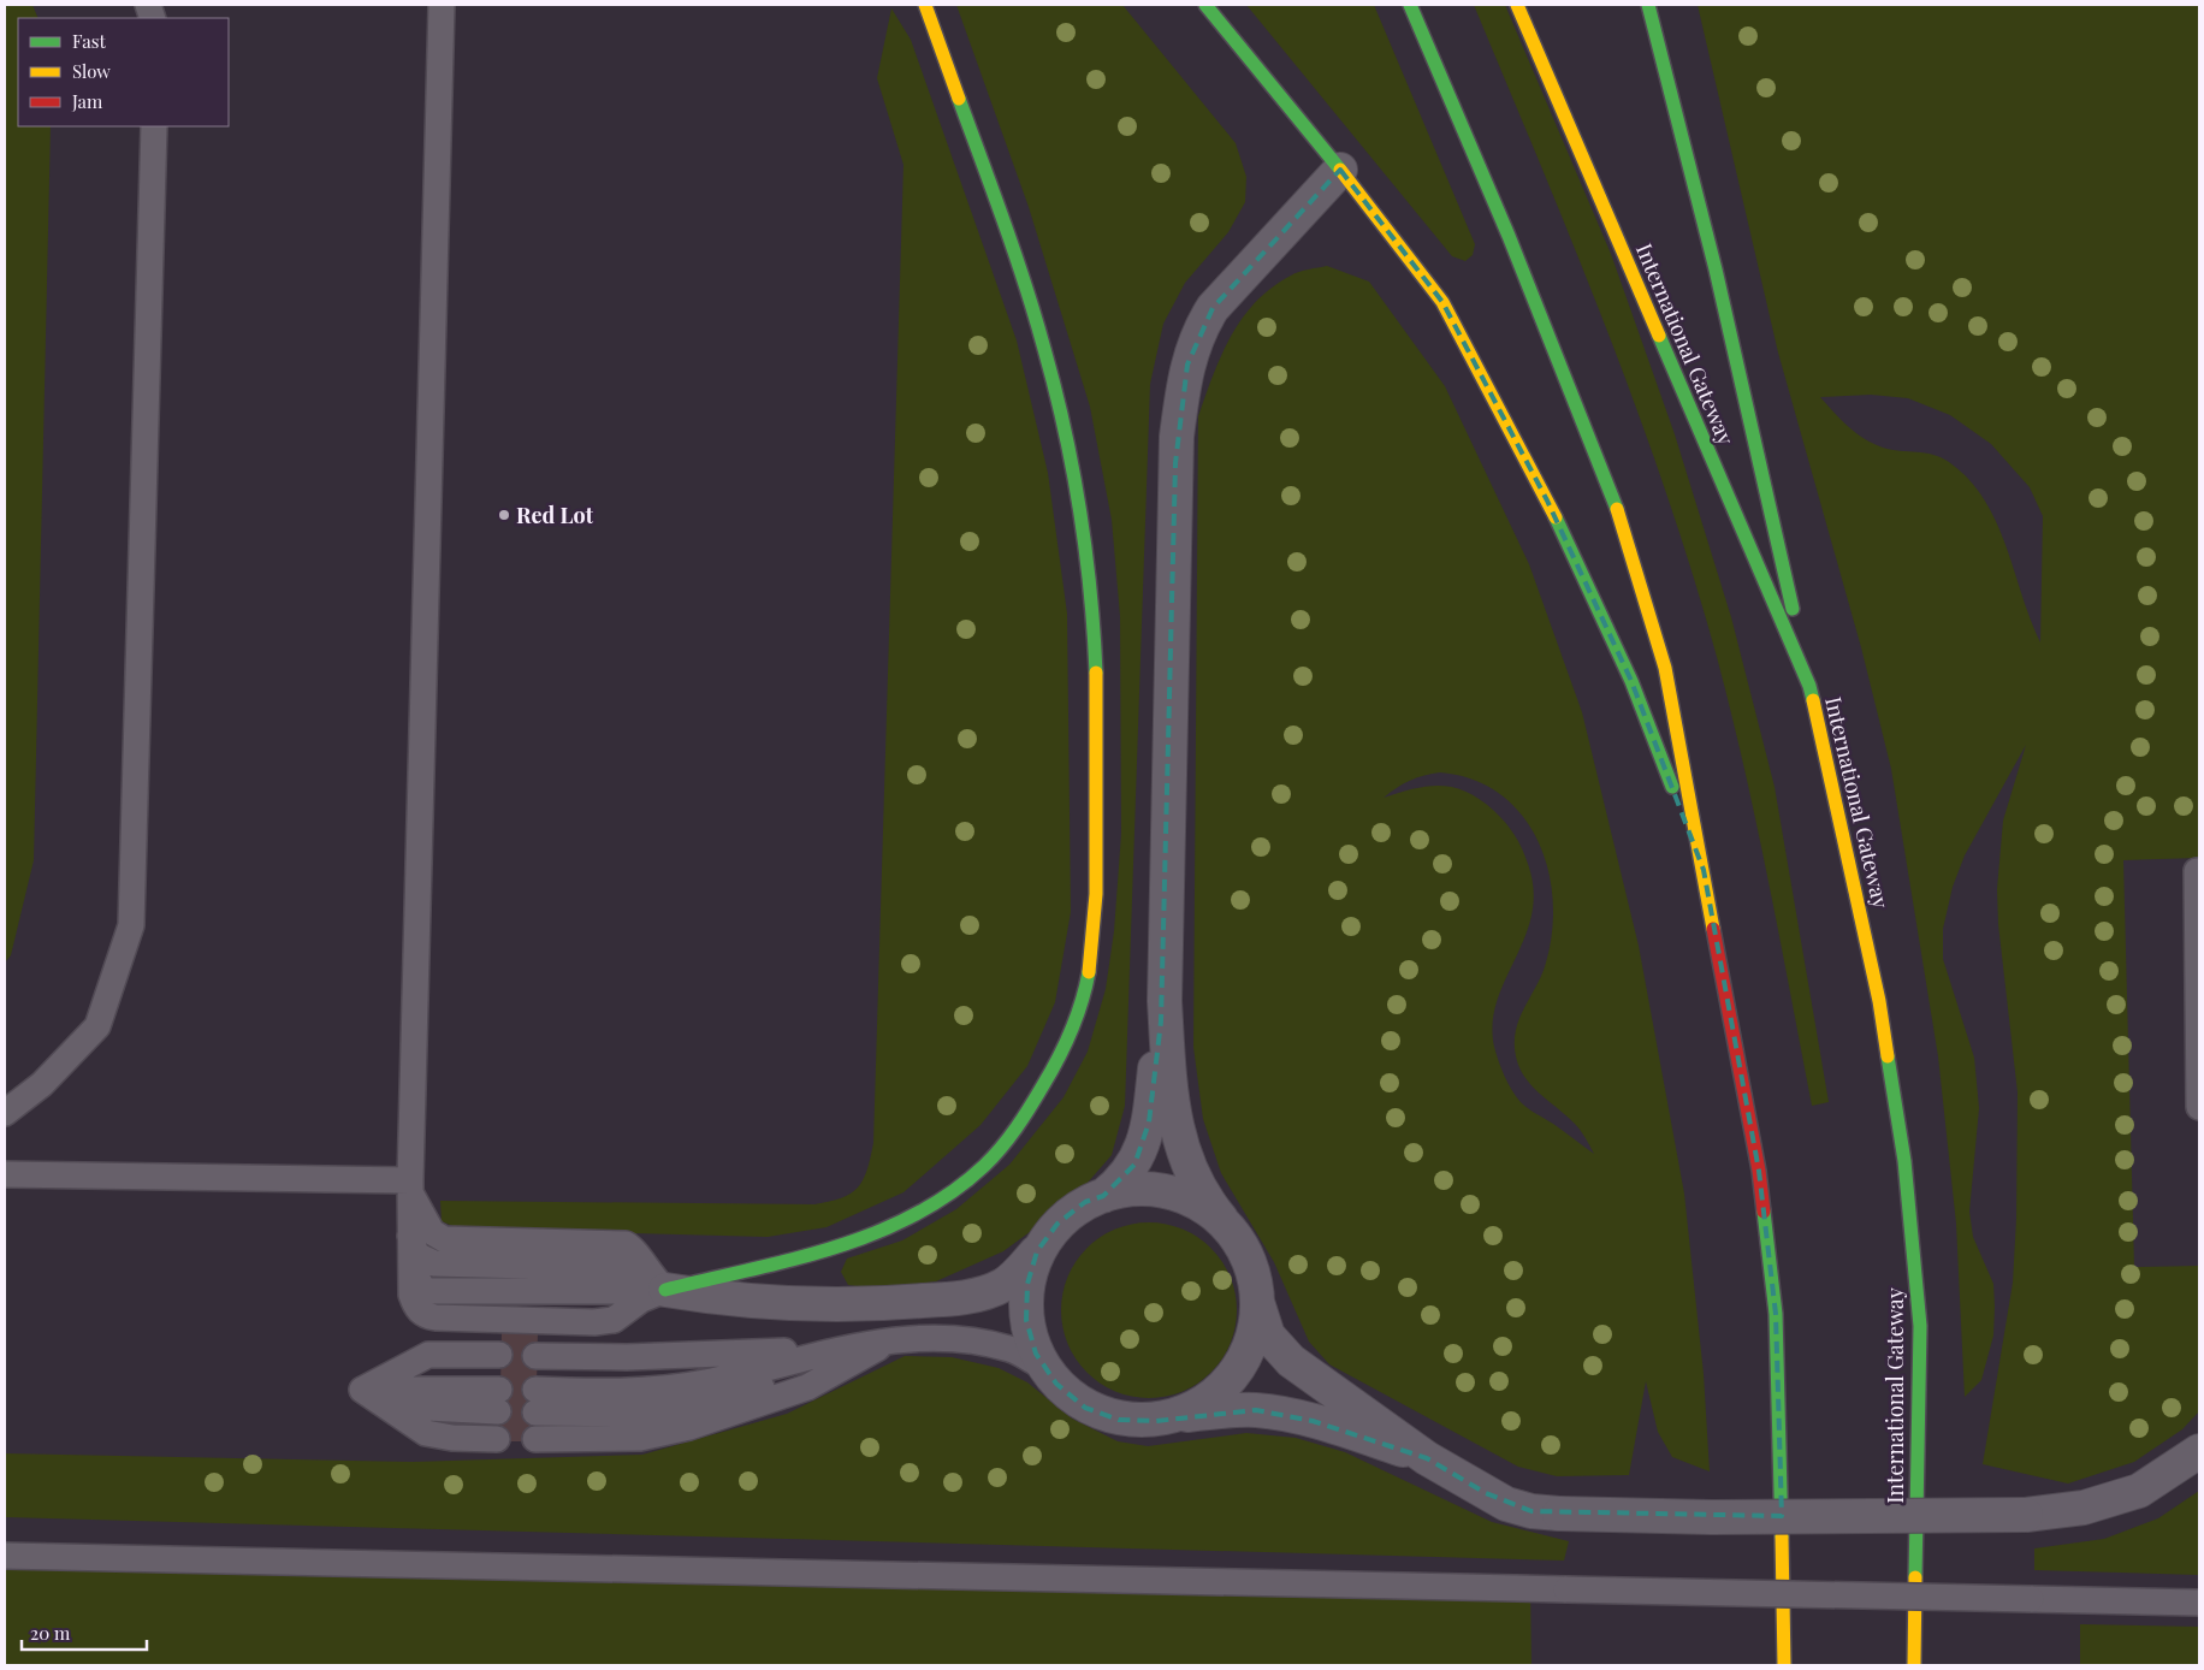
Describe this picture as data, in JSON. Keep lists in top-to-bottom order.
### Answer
{
  "streets": {
    "main road": ["International Gateway"]
  },
  "places": ["Red Lot"],
  "legend": ["Fast", "Slow", "Jam"],
  "scale_bar": "20 m"
}
